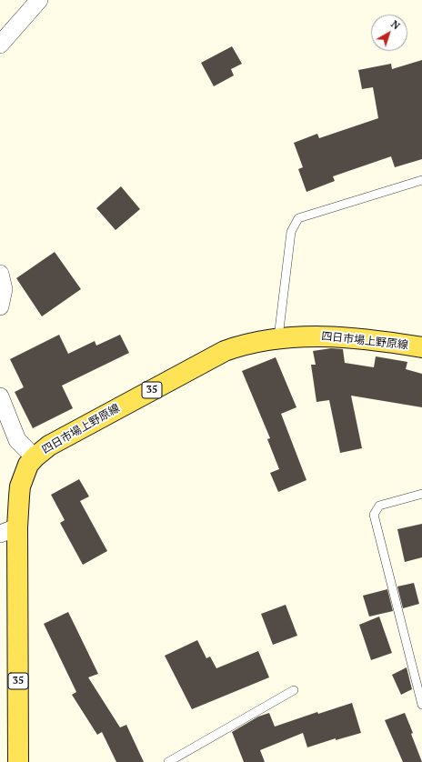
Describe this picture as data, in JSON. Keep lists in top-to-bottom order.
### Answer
{
  "streets": {
    "main road": ["四日市場上野原線", "35"]
  },
  "north": "top right"
}
